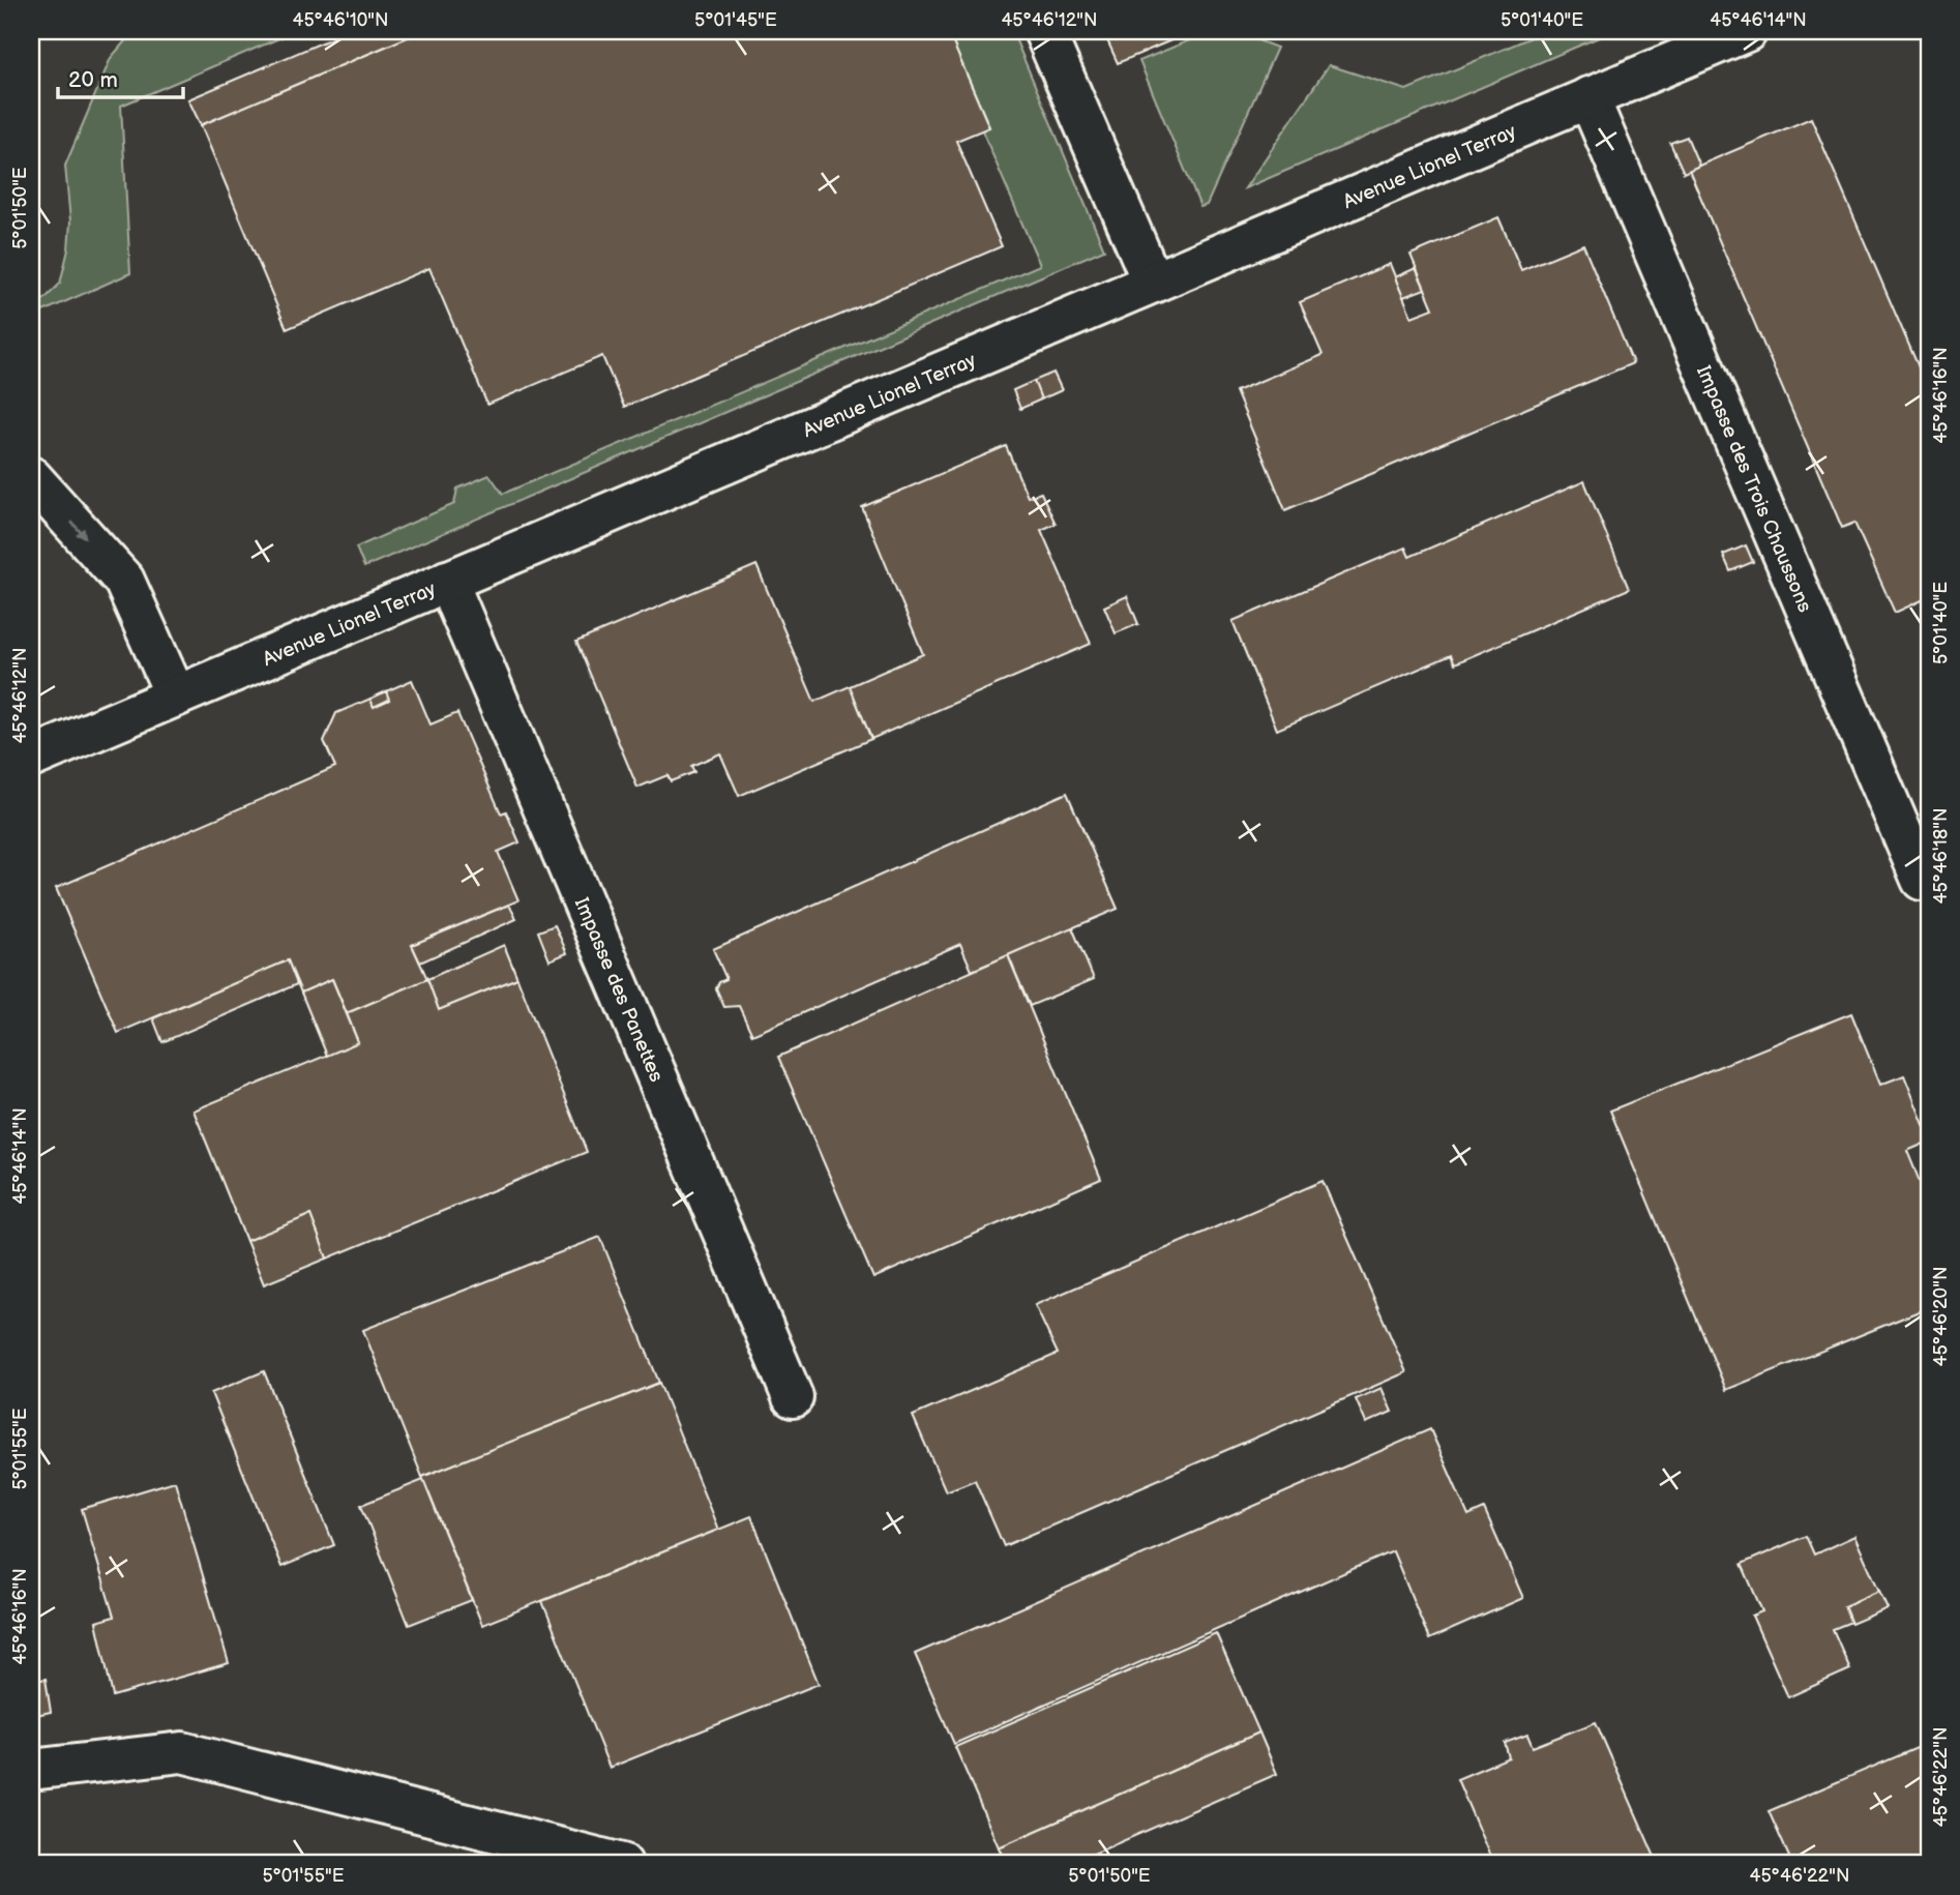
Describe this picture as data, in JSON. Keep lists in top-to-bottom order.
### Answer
{
  "streets": {
    "street": ["Avenue Lionel Terray", "Impasse des Trois Chaussons", "Impasse des Panettes"]
  },
  "crossings": [
    ["Avenue Lionel Terray", "Impasse des Trois Chaussons"],
    ["Avenue Lionel Terray", "Impasse des Panettes"]
  ],
  "scale_bar": "20 m",
  "coordinates": [
    "45°46'10\"N",
    "5°01'45\"E",
    "45°46'12\"N",
    "5°01'40\"E",
    "45°46'14\"N",
    "5°01'50\"E",
    "45°46'16\"N",
    "45°46'18\"N",
    "45°46'20\"N",
    "5°01'55\"E",
    "45°46'22\"N"
  ]
}
